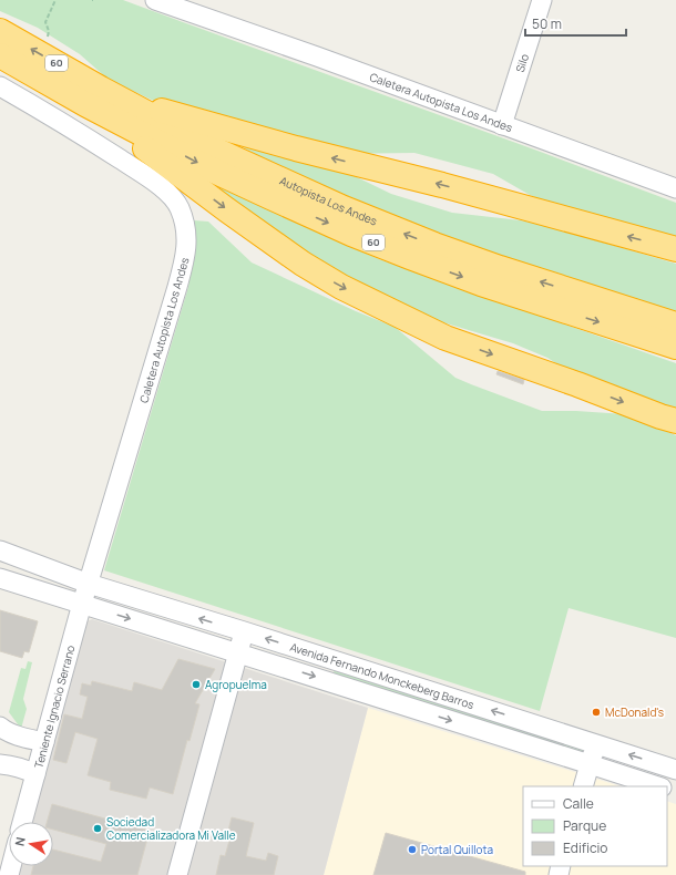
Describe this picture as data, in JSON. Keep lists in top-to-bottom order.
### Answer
{
  "streets": {
    "highway": ["60", "Autopista Los Andes"],
    "street": [
      "Silo",
      "Caletera Autopista Los Andes",
      "Avenida Fernando Monckeberg Barros",
      "Teniente Ignacio Serrano"
    ]
  },
  "crossings": [
    ["Silo", "Caletera Autopista Los Andes"],
    ["Caletera Autopista Los Andes", "Avenida Fernando Monckeberg Barros"],
    ["Caletera Autopista Los Andes", "Teniente Ignacio Serrano"],
    ["Avenida Fernando Monckeberg Barros", "Teniente Ignacio Serrano"]
  ],
  "places": [
    "Agropuelma",
    "McDonald's",
    "Sociedad Comercializadora Mi Valle",
    "Portal Quillota"
  ],
  "legend": ["Calle", "Parque", "Edificio"],
  "scale_bar": "50 m",
  "north": "left"
}
